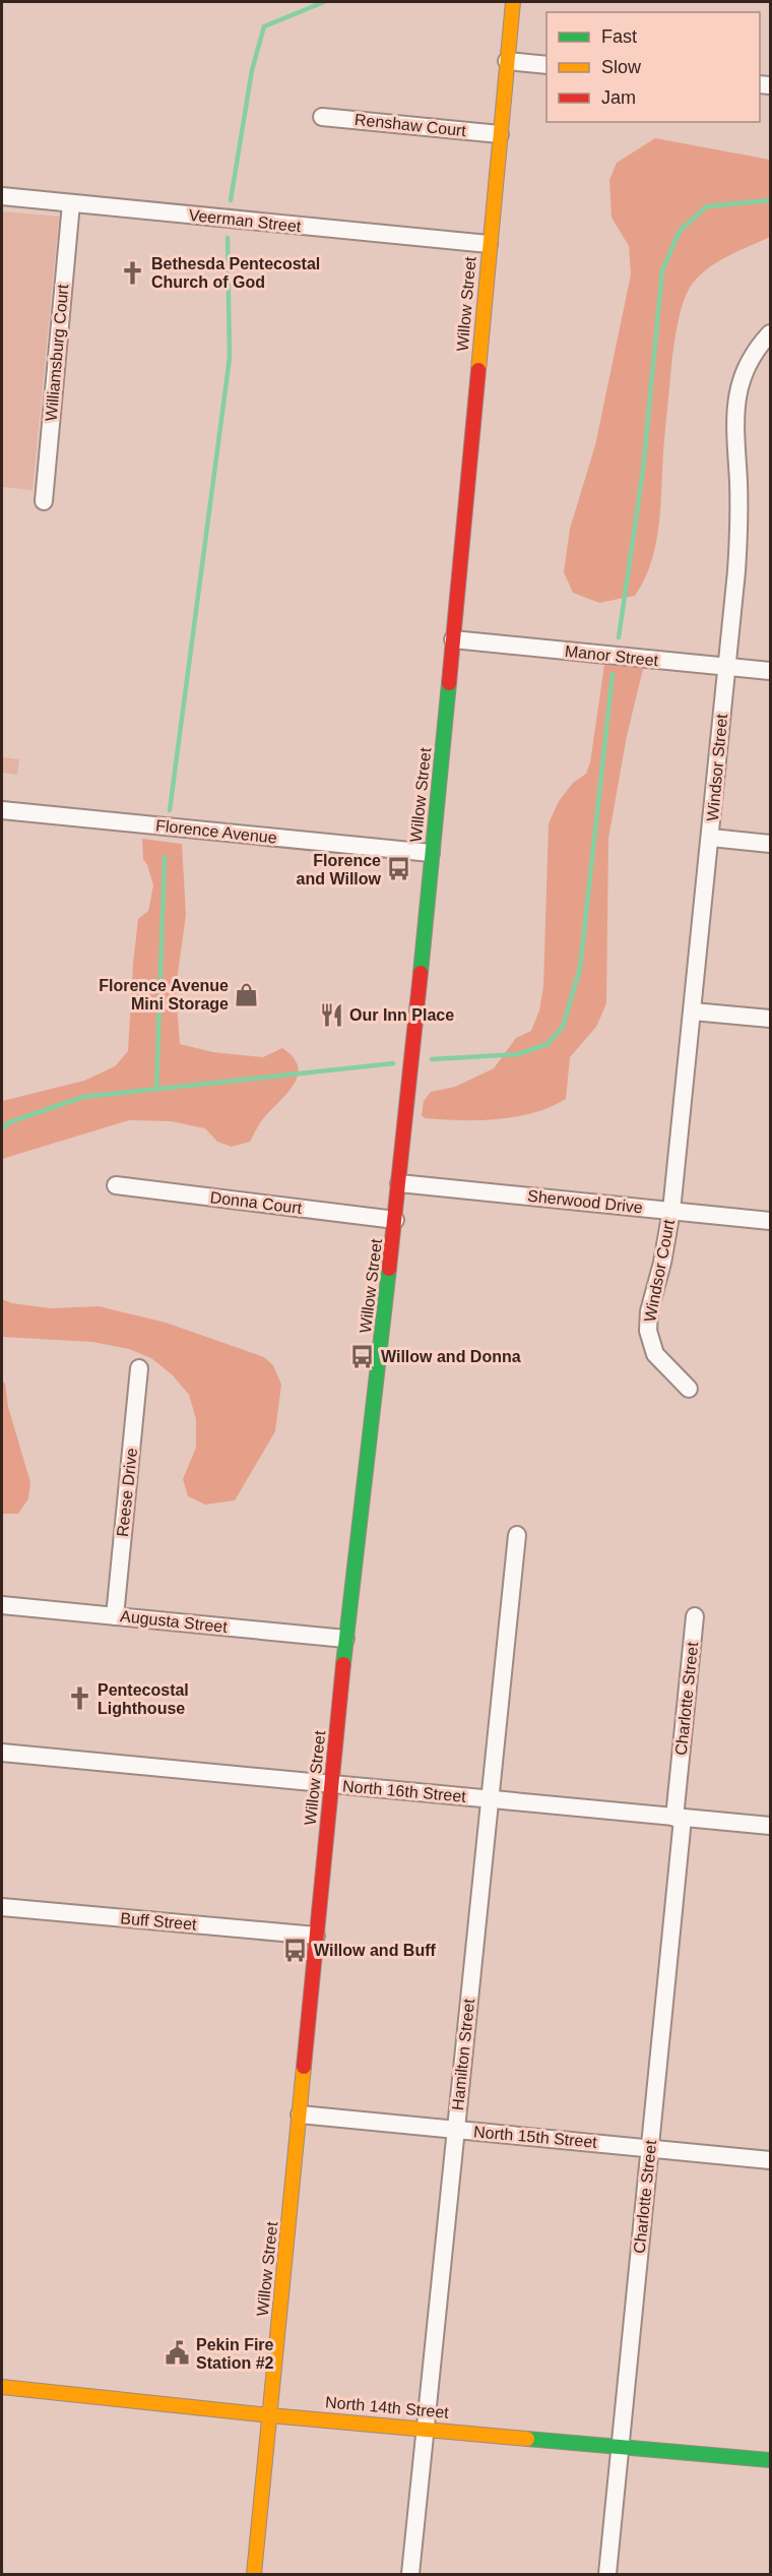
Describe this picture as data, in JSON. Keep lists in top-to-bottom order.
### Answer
{
  "streets": {
    "street": [
      "Renshaw Court",
      "Veerman Street",
      "Willow Street",
      "Williamsburg Court",
      "Manor Street",
      "Windsor Street",
      "Florence Avenue",
      "Sherwood Drive",
      "Donna Court",
      "Windsor Court",
      "Reese Drive",
      "Augusta Street",
      "Charlotte Street",
      "North 16th Street",
      "Buff Street",
      "Hamilton Street",
      "North 15th Street",
      "North 14th Street"
    ]
  },
  "crossings": [
    ["Renshaw Court", "Willow Street"],
    ["Veerman Street", "Willow Street"],
    ["Veerman Street", "Williamsburg Court"],
    ["Willow Street", "Manor Street"],
    ["Willow Street", "Florence Avenue"],
    ["Willow Street", "Sherwood Drive"],
    ["Willow Street", "Donna Court"],
    ["Willow Street", "Augusta Street"],
    ["Willow Street", "North 16th Street"],
    ["Willow Street", "Buff Street"],
    ["Willow Street", "North 15th Street"],
    ["Willow Street", "North 14th Street"],
    ["Manor Street", "Windsor Street"],
    ["Windsor Street", "Sherwood Drive"],
    ["Windsor Street", "Windsor Court"],
    ["Sherwood Drive", "Windsor Court"],
    ["Reese Drive", "Augusta Street"],
    ["Charlotte Street", "North 16th Street"],
    ["Charlotte Street", "North 15th Street"],
    ["Charlotte Street", "North 14th Street"],
    ["North 16th Street", "Hamilton Street"],
    ["Hamilton Street", "North 15th Street"],
    ["Hamilton Street", "North 14th Street"]
  ],
  "places": {
    "church": ["Bethesda Pentecostal Church of God", "Pentecostal Lighthouse"],
    "bus stop": ["Florence and Willow", "Willow and Donna", "Willow and Buff"],
    "shop": ["Florence Avenue Mini Storage"],
    "restaurant": ["Our Inn Place"],
    "public building": ["Pekin Fire Station #2"]
  },
  "legend": ["Fast", "Slow", "Jam"]
}
